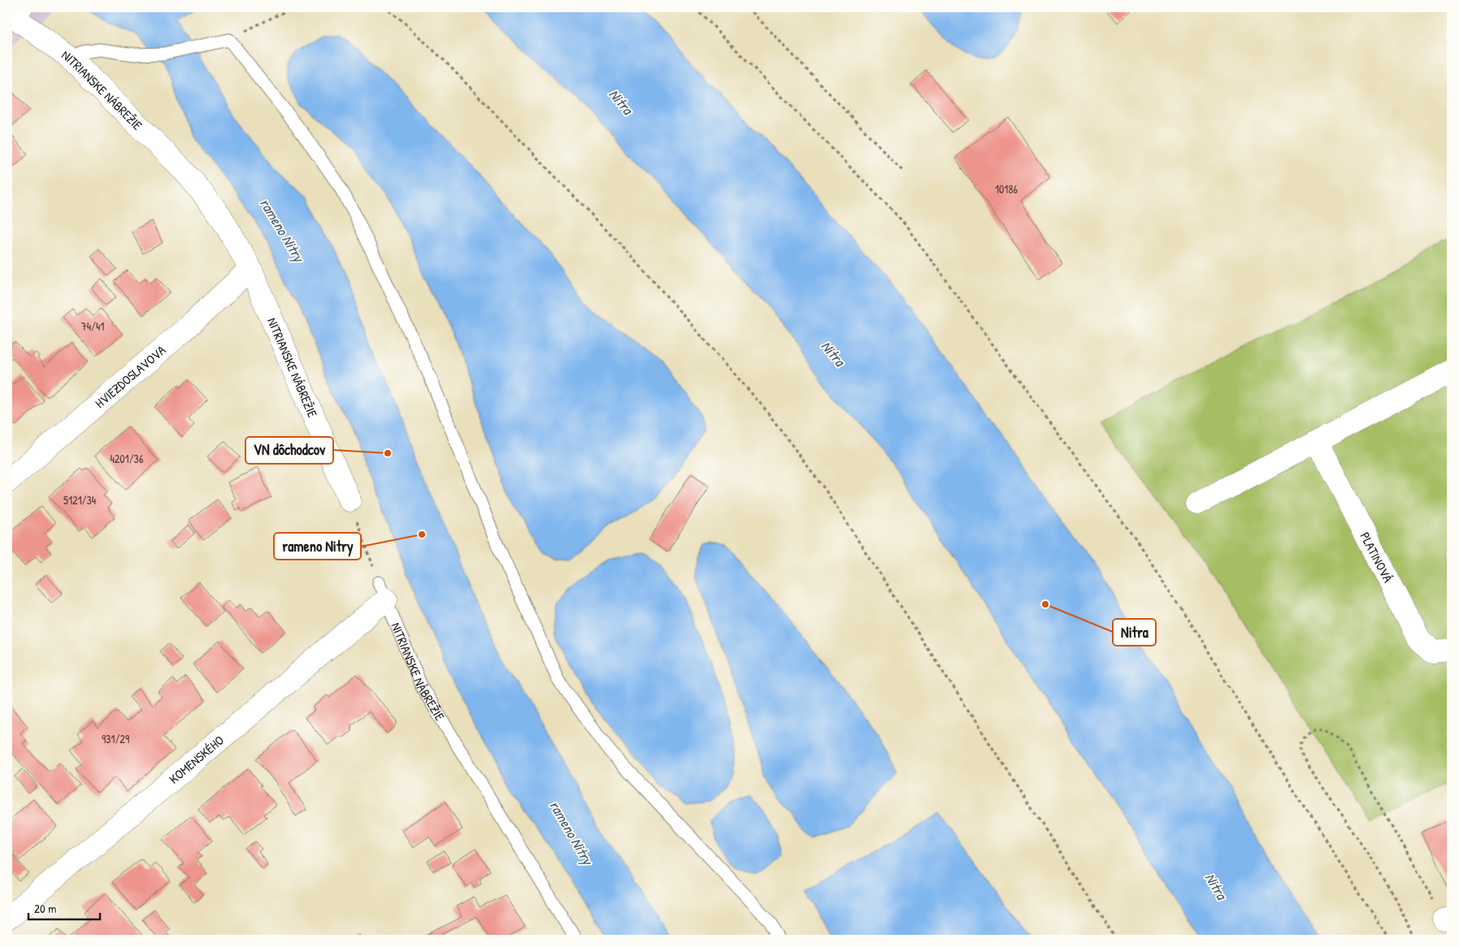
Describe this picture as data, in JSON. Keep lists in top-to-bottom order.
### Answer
{
  "streets": {
    "street": [
      "NITRIANSKE NÁBREŽIE",
      "HVIEZDOSLAVOVA",
      "PLATINOVÁ",
      "KOMENSKÉHO"
    ]
  },
  "crossings": [
    ["NITRIANSKE NÁBREŽIE", "HVIEZDOSLAVOVA"],
    ["NITRIANSKE NÁBREŽIE", "KOMENSKÉHO"]
  ],
  "water": ["Nitra", "rameno Nitry"],
  "places": ["VN dôchodcov", "rameno Nitry", "Nitra"],
  "house_numbers": [
    "10186",
    "74/41",
    "4201/36",
    "5121/34",
    "931/29"
  ],
  "scale_bar": "20 m"
}
